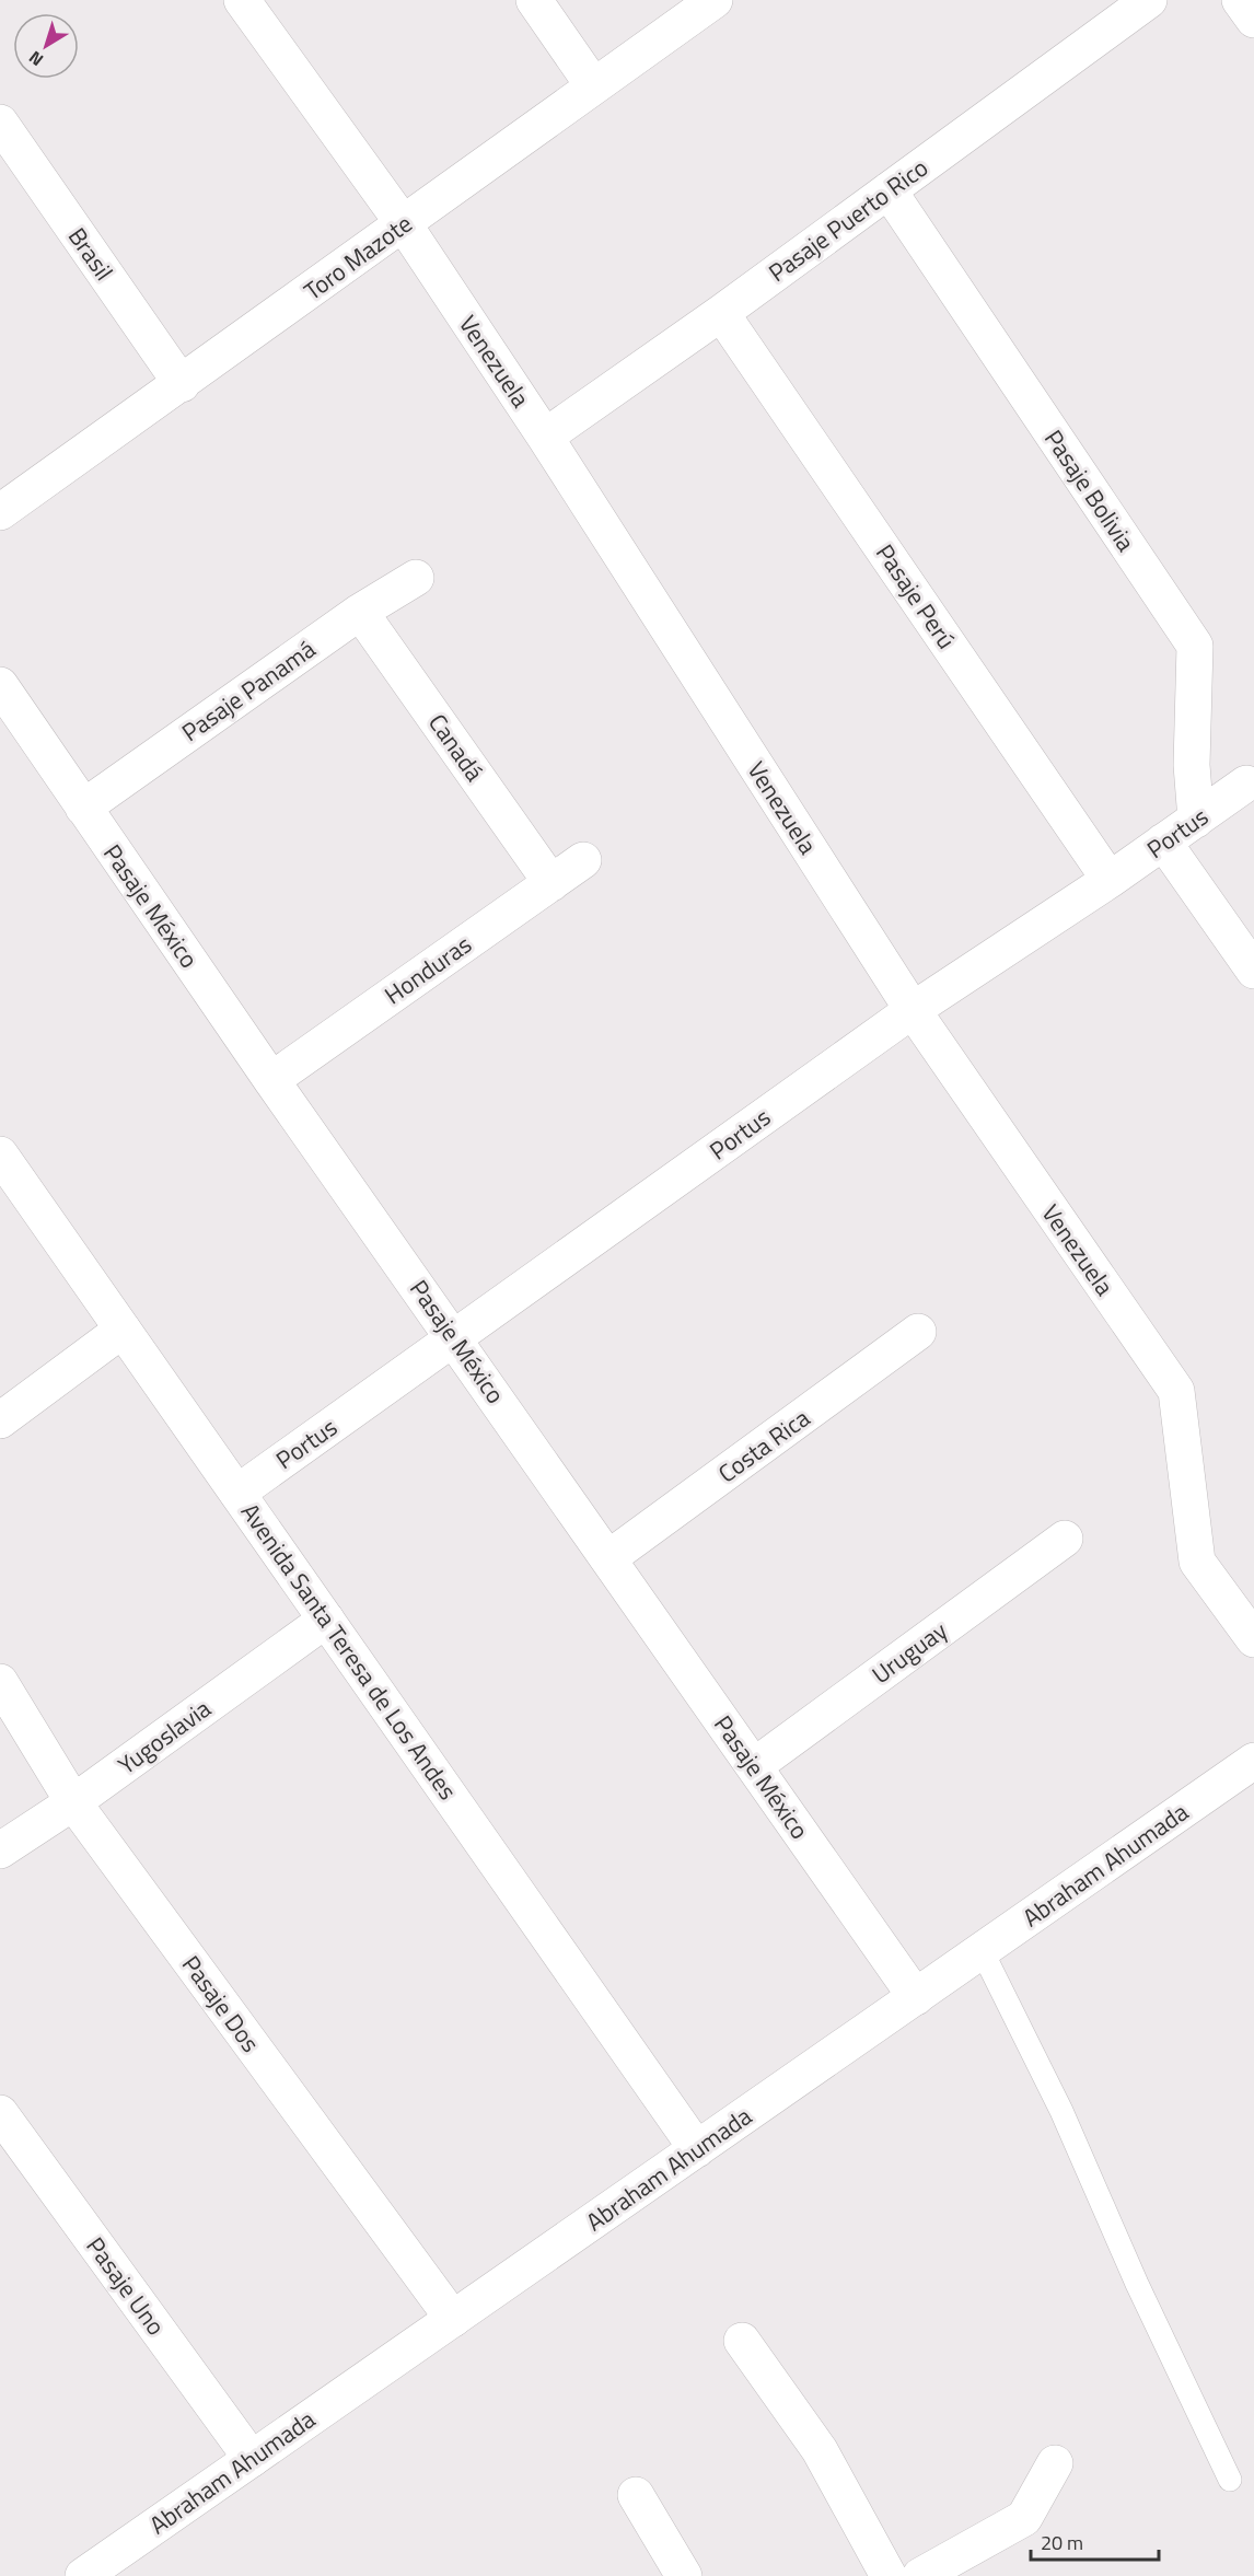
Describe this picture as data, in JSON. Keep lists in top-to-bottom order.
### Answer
{
  "streets": {
    "street": [
      "Pasaje Puerto Rico",
      "Brasil",
      "Toro Mazote",
      "Venezuela",
      "Pasaje Bolivia",
      "Pasaje Perú",
      "Pasaje Panamá",
      "Canadá",
      "Portus",
      "Pasaje México",
      "Honduras",
      "Costa Rica",
      "Avenida Santa Teresa de Los Andes",
      "Uruguay",
      "Yugoslavia",
      "Abraham Ahumada",
      "Pasaje Dos",
      "Pasaje Uno"
    ]
  },
  "crossings": [
    ["Pasaje Puerto Rico", "Venezuela"],
    ["Pasaje Puerto Rico", "Pasaje Bolivia"],
    ["Pasaje Puerto Rico", "Pasaje Perú"],
    ["Brasil", "Toro Mazote"],
    ["Toro Mazote", "Venezuela"],
    ["Venezuela", "Portus"],
    ["Pasaje Bolivia", "Portus"],
    ["Pasaje Perú", "Portus"],
    ["Pasaje Panamá", "Canadá"],
    ["Pasaje Panamá", "Pasaje México"],
    ["Canadá", "Honduras"],
    ["Portus", "Pasaje México"],
    ["Portus", "Avenida Santa Teresa de Los Andes"],
    ["Pasaje México", "Honduras"],
    ["Pasaje México", "Costa Rica"],
    ["Pasaje México", "Uruguay"],
    ["Pasaje México", "Abraham Ahumada"],
    ["Avenida Santa Teresa de Los Andes", "Yugoslavia"],
    ["Avenida Santa Teresa de Los Andes", "Abraham Ahumada"],
    ["Yugoslavia", "Pasaje Dos"],
    ["Abraham Ahumada", "Pasaje Dos"],
    ["Abraham Ahumada", "Pasaje Uno"]
  ],
  "scale_bar": "20 m",
  "north": "bottom left"
}
